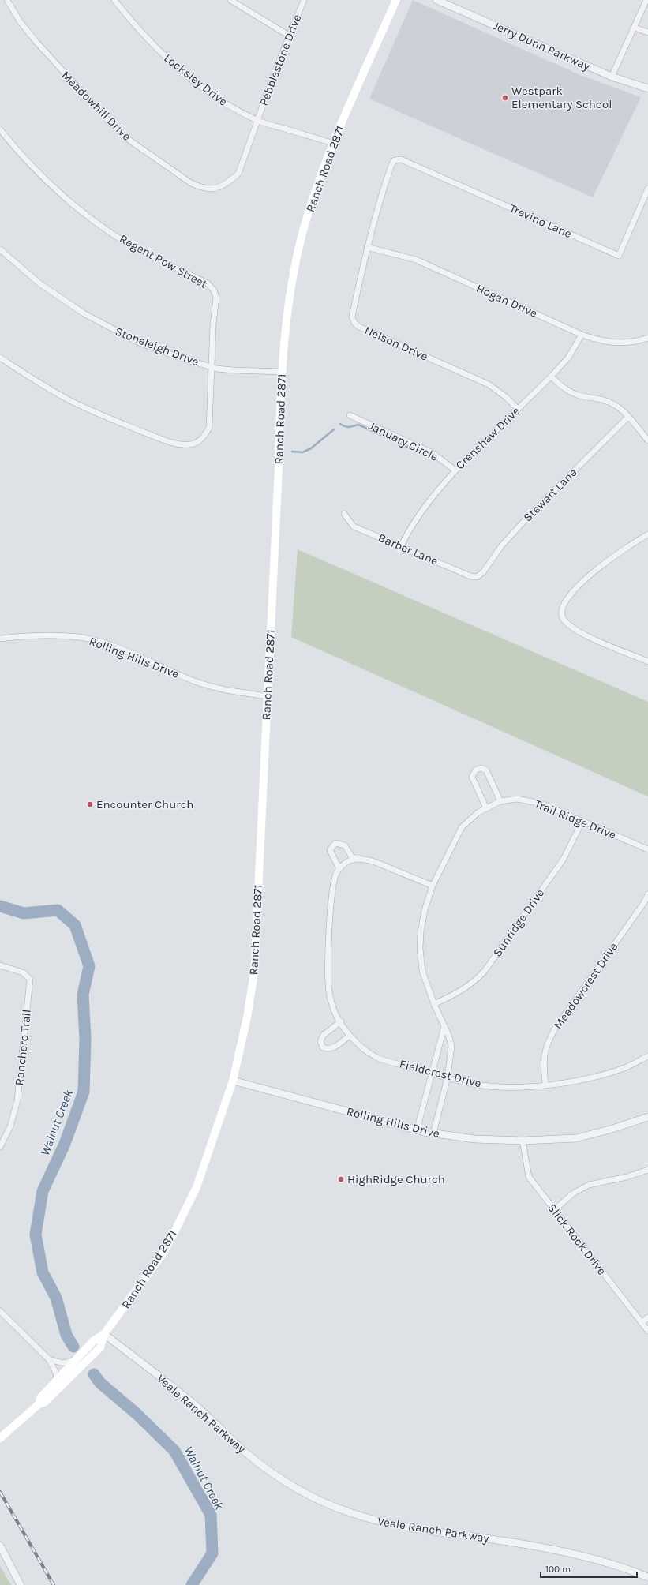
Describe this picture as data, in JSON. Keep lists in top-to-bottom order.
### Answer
{
  "streets": {
    "main road": ["Ranch Road 2871"],
    "street": [
      "Jerry Dunn Parkway",
      "Pebblestone Drive",
      "Locksley Drive",
      "Meadowhill Drive",
      "Trevino Lane",
      "Regent Row Street",
      "Hogan Drive",
      "Nelson Drive",
      "Stoneleigh Drive",
      "Crenshaw Drive",
      "January Circle",
      "Stewart Lane",
      "Barber Lane",
      "Rolling Hills Drive",
      "Trail Ridge Drive",
      "Sunridge Drive",
      "Meadowcrest Drive",
      "Ranchero Trail",
      "Fieldcrest Drive",
      "Slick Rock Drive",
      "Veale Ranch Parkway"
    ]
  },
  "crossings": [
    ["Pebblestone Drive", "Locksley Drive"],
    ["Pebblestone Drive", "Meadowhill Drive"],
    ["Locksley Drive", "Meadowhill Drive"],
    ["Locksley Drive", "Ranch Road 2871"],
    ["Ranch Road 2871", "Stoneleigh Drive"],
    ["Ranch Road 2871", "Rolling Hills Drive"],
    ["Ranch Road 2871", "Veale Ranch Parkway"],
    ["Trevino Lane", "Nelson Drive"],
    ["Regent Row Street", "Stoneleigh Drive"],
    ["Hogan Drive", "Nelson Drive"],
    ["Hogan Drive", "Crenshaw Drive"],
    ["Nelson Drive", "Crenshaw Drive"],
    ["Crenshaw Drive", "January Circle"],
    ["Crenshaw Drive", "Barber Lane"],
    ["Stewart Lane", "Barber Lane"],
    ["Rolling Hills Drive", "Trail Ridge Drive"],
    ["Rolling Hills Drive", "Slick Rock Drive"],
    ["Trail Ridge Drive", "Sunridge Drive"],
    ["Trail Ridge Drive", "Fieldcrest Drive"],
    ["Meadowcrest Drive", "Fieldcrest Drive"]
  ],
  "water": ["Walnut Creek"],
  "places": ["Westpark Elementary School", "Encounter Church", "HighRidge Church"],
  "scale_bar": "100 m"
}
